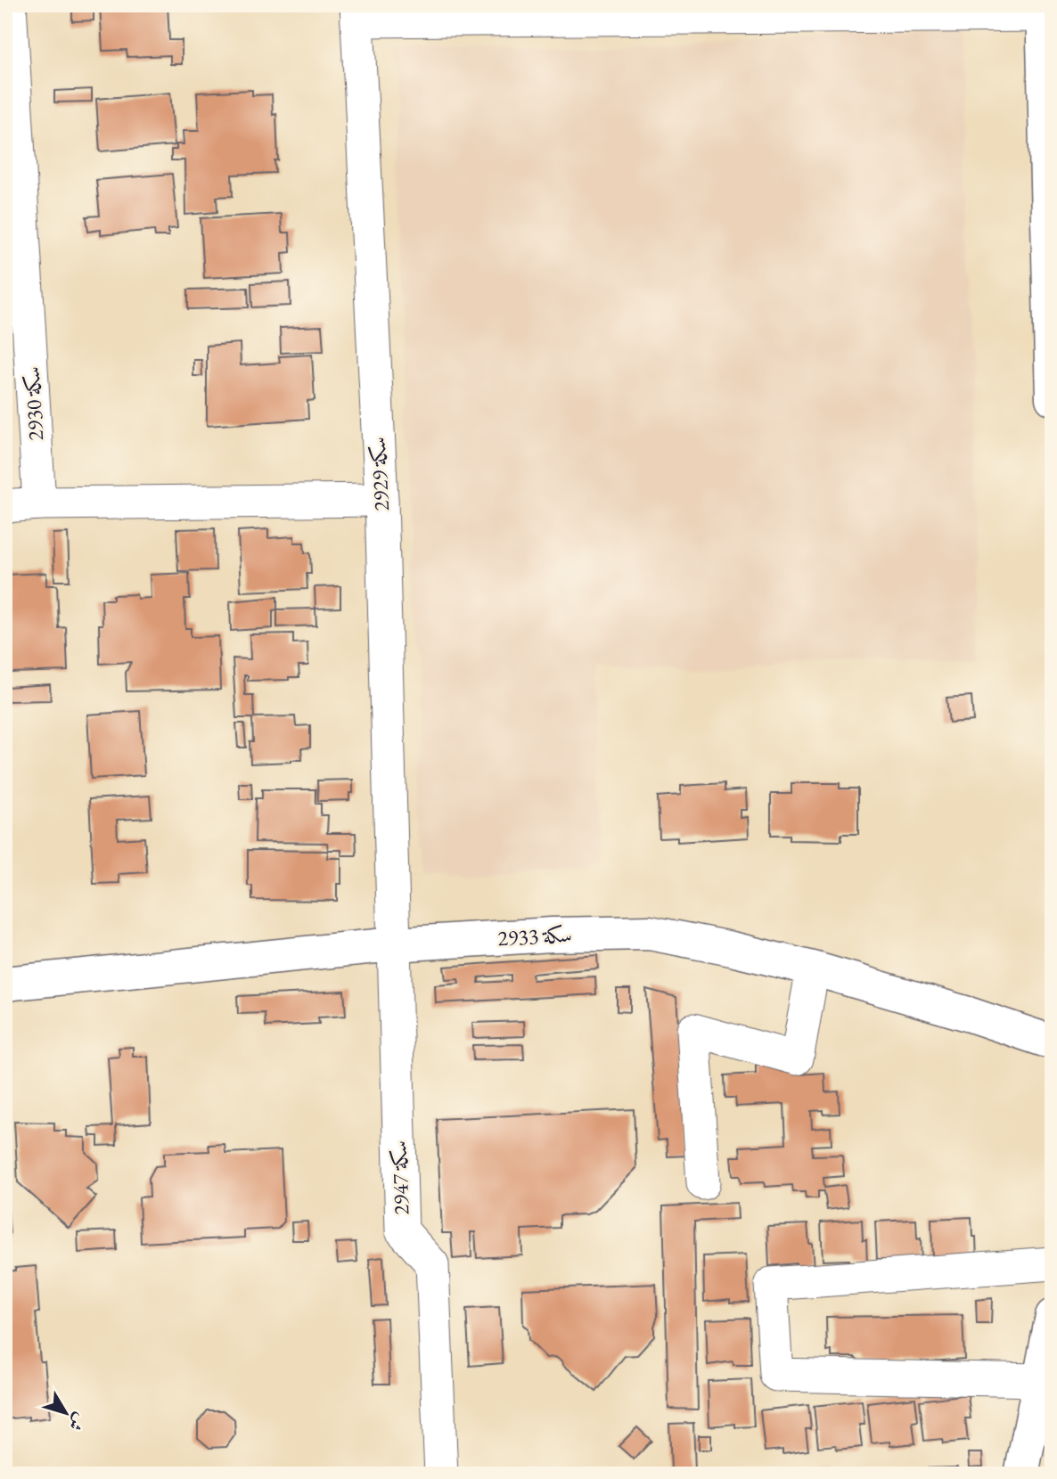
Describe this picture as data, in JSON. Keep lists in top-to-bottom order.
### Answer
{
  "streets": {
    "street": [
      "سكة 2930",
      "سكة 2929",
      "سكة 2933",
      "سكة 2947"
    ]
  },
  "crossings": [
    ["سكة 2929", "سكة 2933"],
    ["سكة 2929", "سكة 2947"],
    ["سكة 2933", "سكة 2947"]
  ],
  "north": "bottom right"
}
